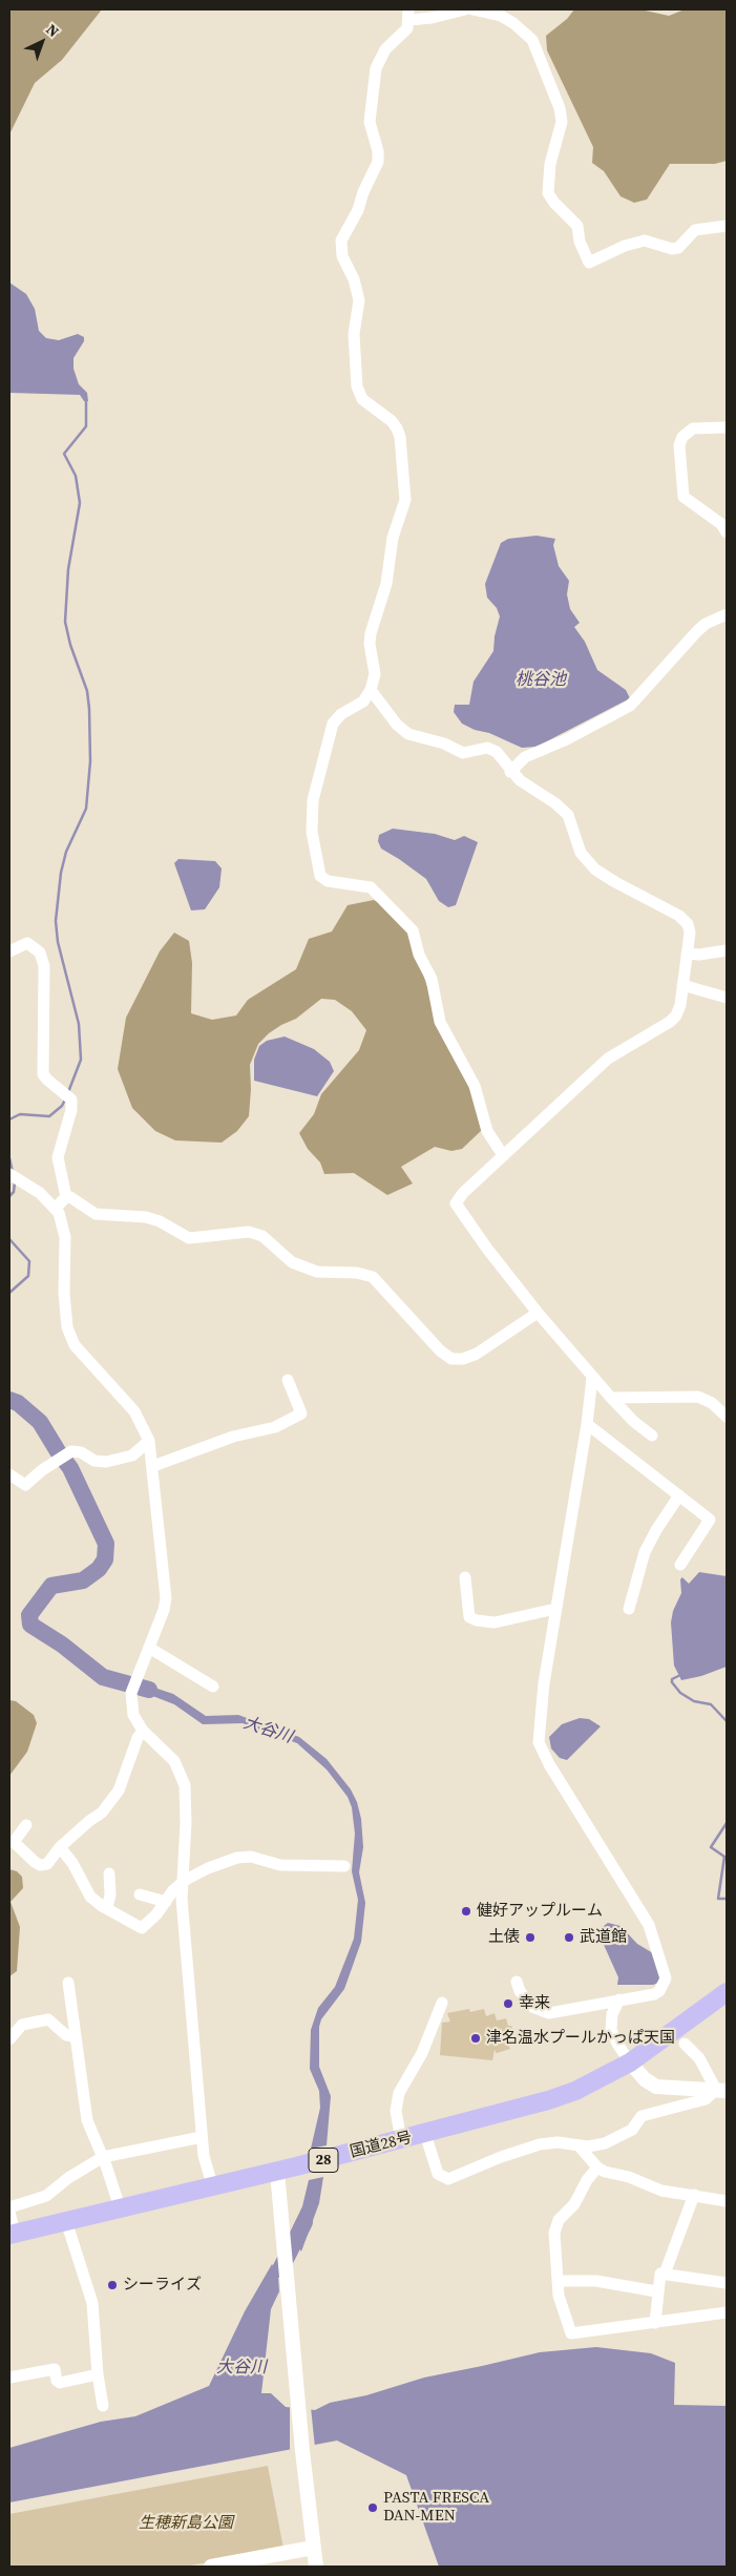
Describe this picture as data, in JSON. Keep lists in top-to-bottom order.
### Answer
{
  "streets": {
    "highway": ["国道28号", "28"]
  },
  "water": ["桃谷池", "大谷川"],
  "parks": ["生穂新島公園"],
  "places": [
    "健好アップルーム",
    "土俵",
    "武道館",
    "幸来",
    "津名温水プールかっぱ天国",
    "シーライズ",
    "PASTA FRESCA DAN-MEN"
  ],
  "north": "top right"
}
